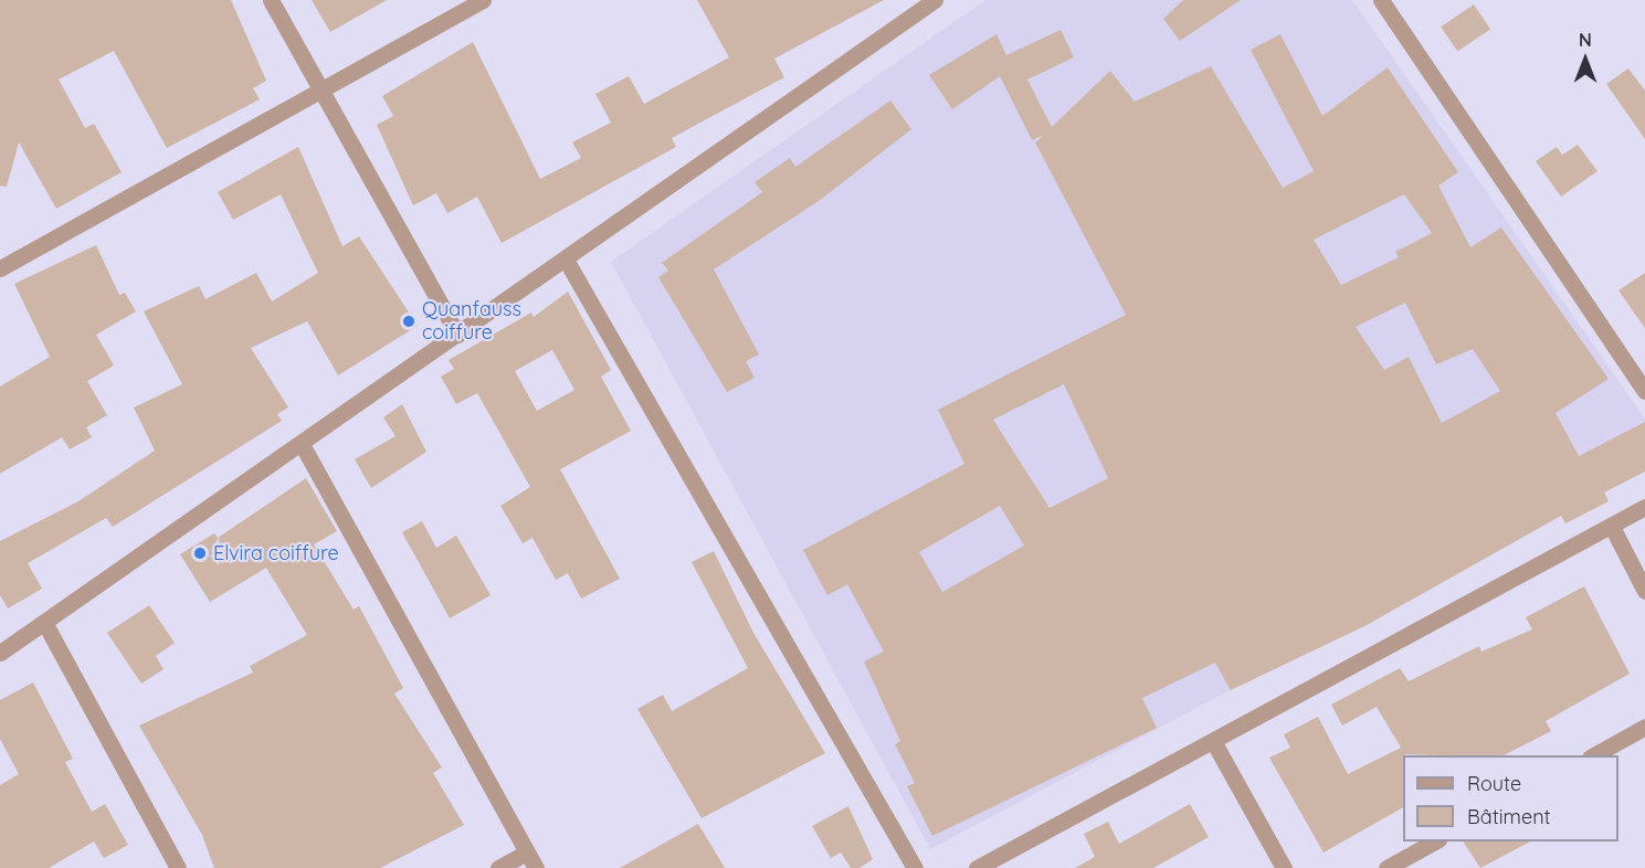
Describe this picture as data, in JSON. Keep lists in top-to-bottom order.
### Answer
{
  "places": ["Quanfauss coiffure", "Elvira coiffure"],
  "legend": ["Route", "Bâtiment"],
  "north": "top"
}
